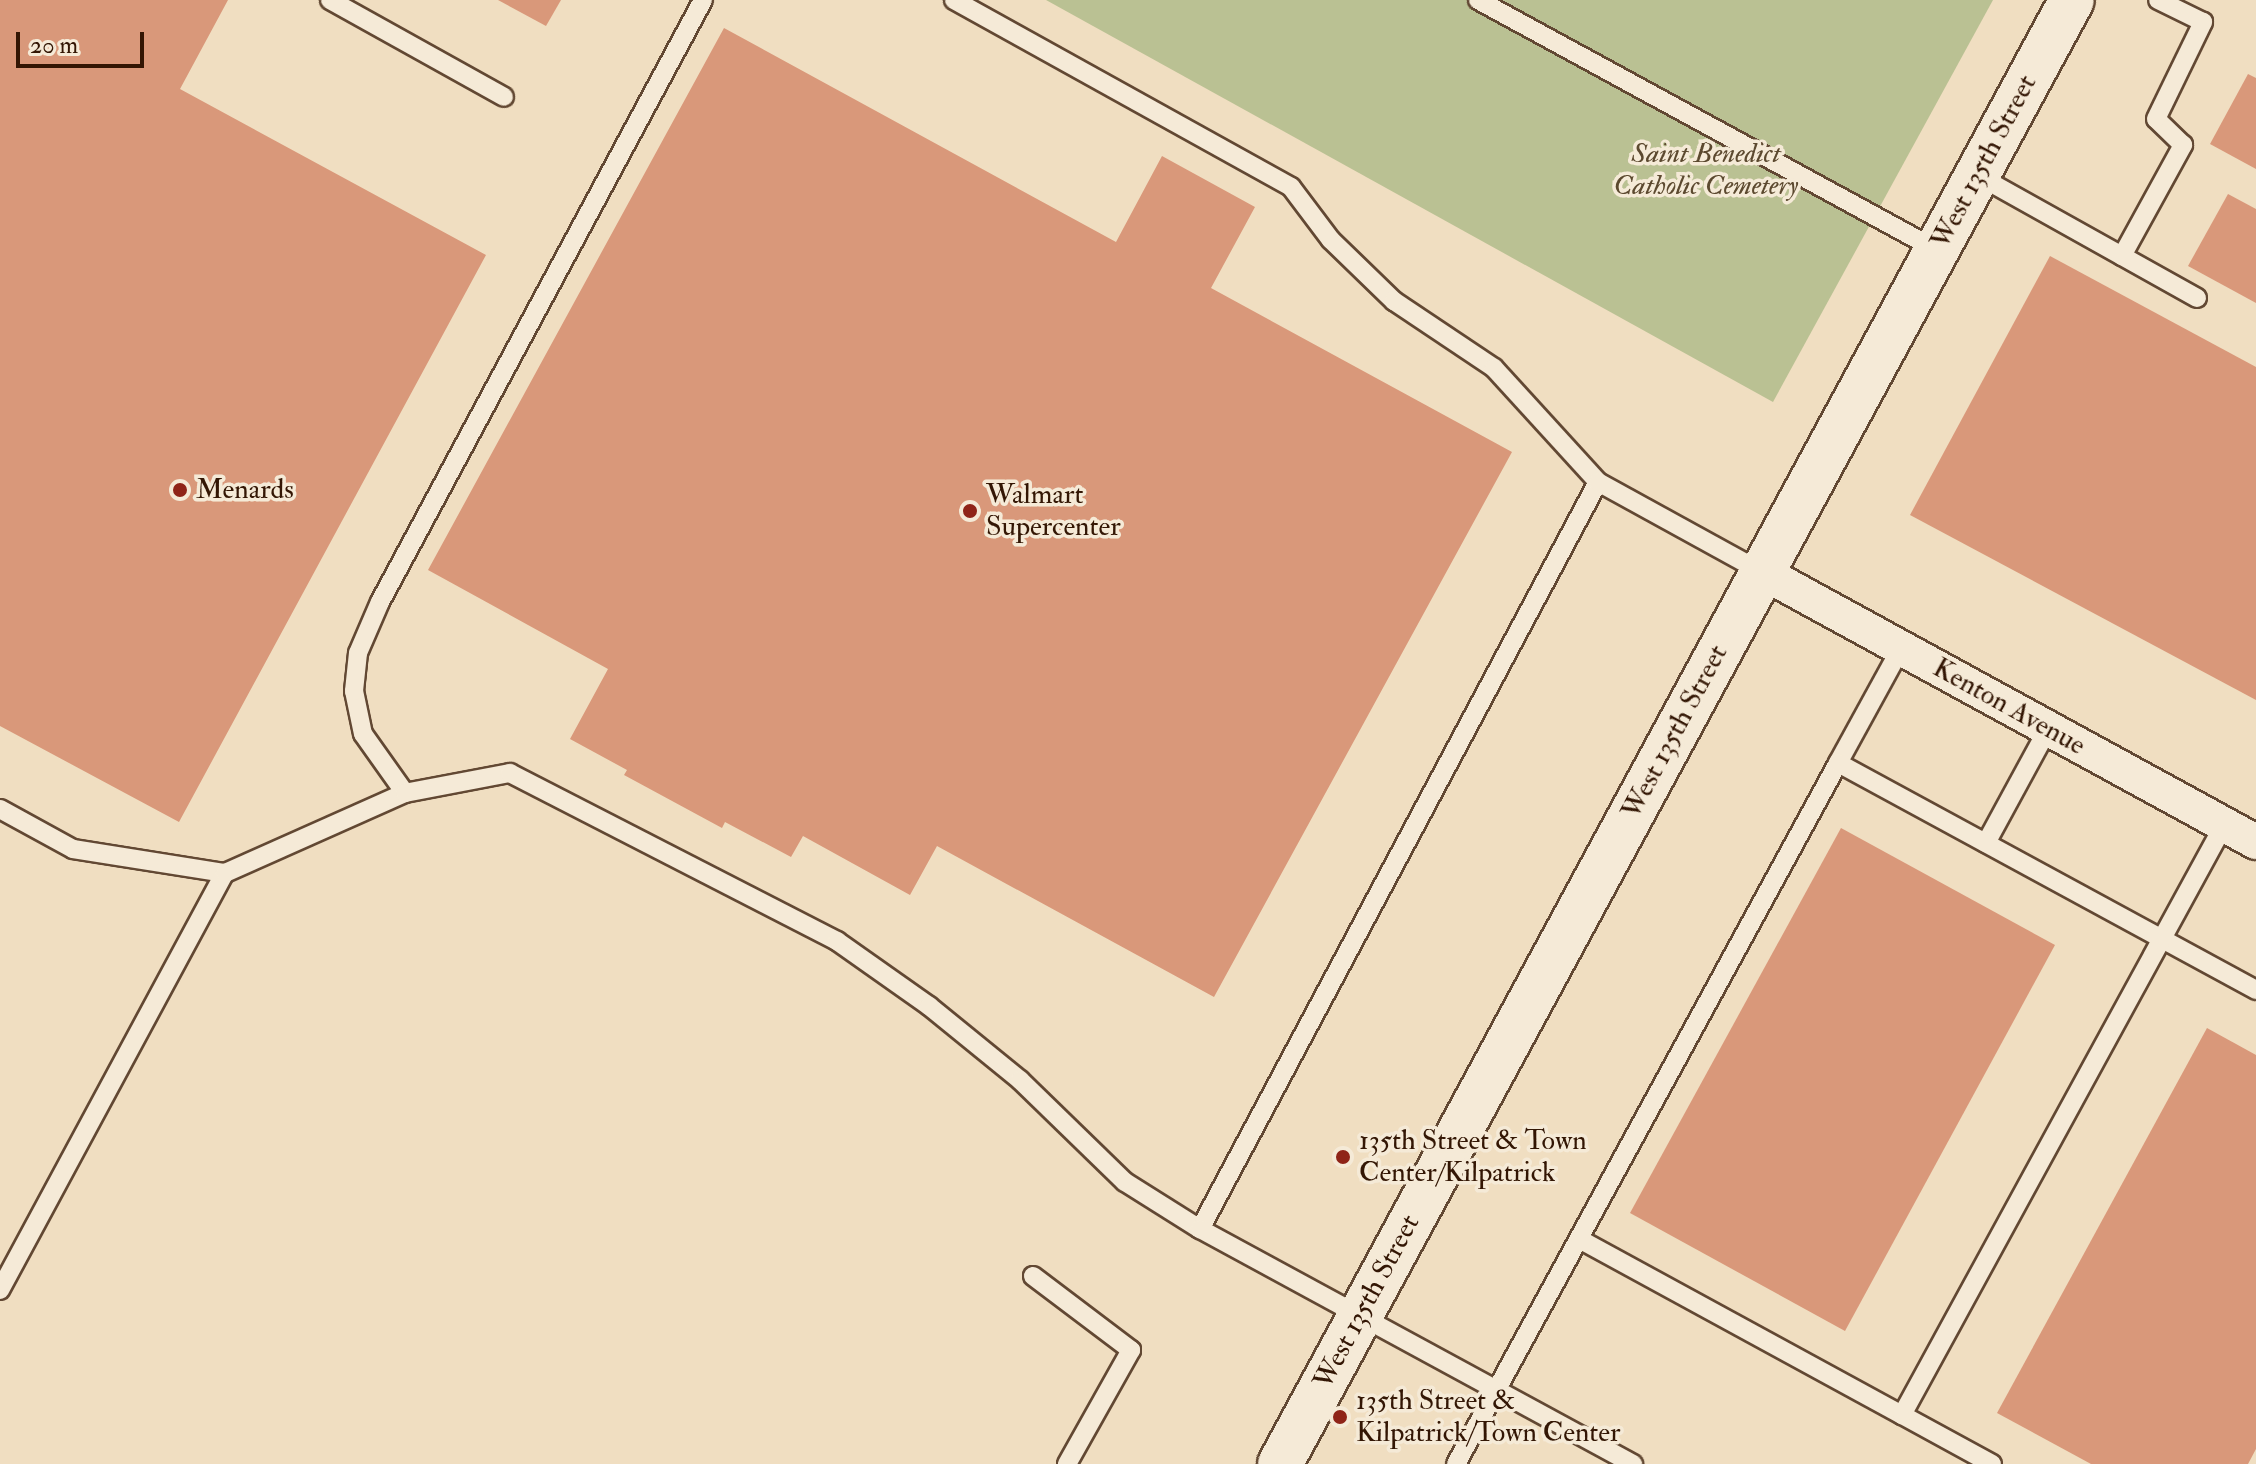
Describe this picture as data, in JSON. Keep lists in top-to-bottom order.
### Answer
{
  "streets": {
    "street": ["West 135th Street", "Kenton Avenue"]
  },
  "crossings": [
    ["West 135th Street", "Kenton Avenue"]
  ],
  "parks": ["Saint Benedict Catholic Cemetery"],
  "places": [
    "Menards",
    "Walmart Supercenter",
    "135th Street & Town Center/Kilpatrick",
    "135th Street & Kilpatrick/Town Center"
  ],
  "scale_bar": "20 m"
}
